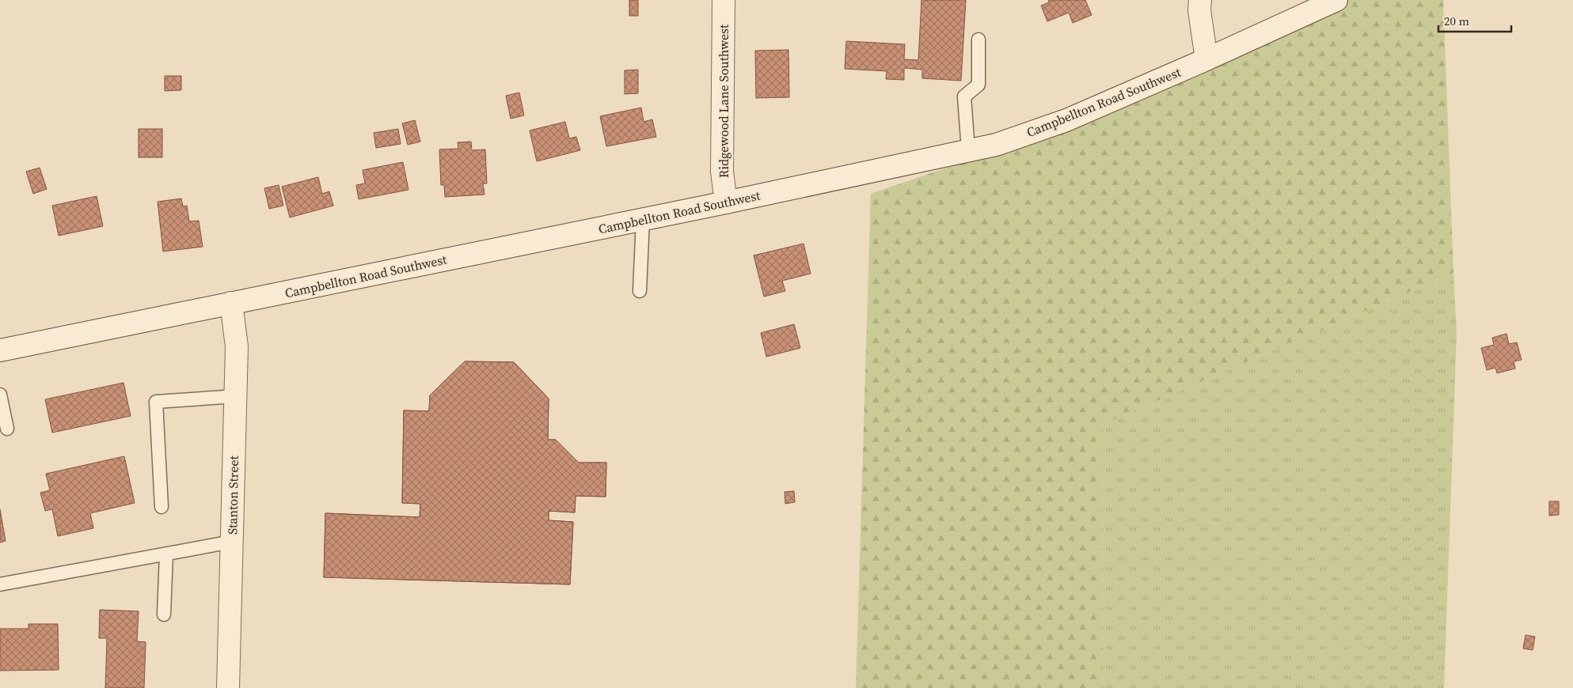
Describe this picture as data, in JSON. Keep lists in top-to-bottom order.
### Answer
{
  "streets": {
    "main road": ["Ridgewood Lane Southwest", "Campbellton Road Southwest", "Stanton Street"]
  },
  "crossings": [
    ["Ridgewood Lane Southwest", "Campbellton Road Southwest"],
    ["Campbellton Road Southwest", "Stanton Street"]
  ],
  "scale_bar": "20 m"
}
